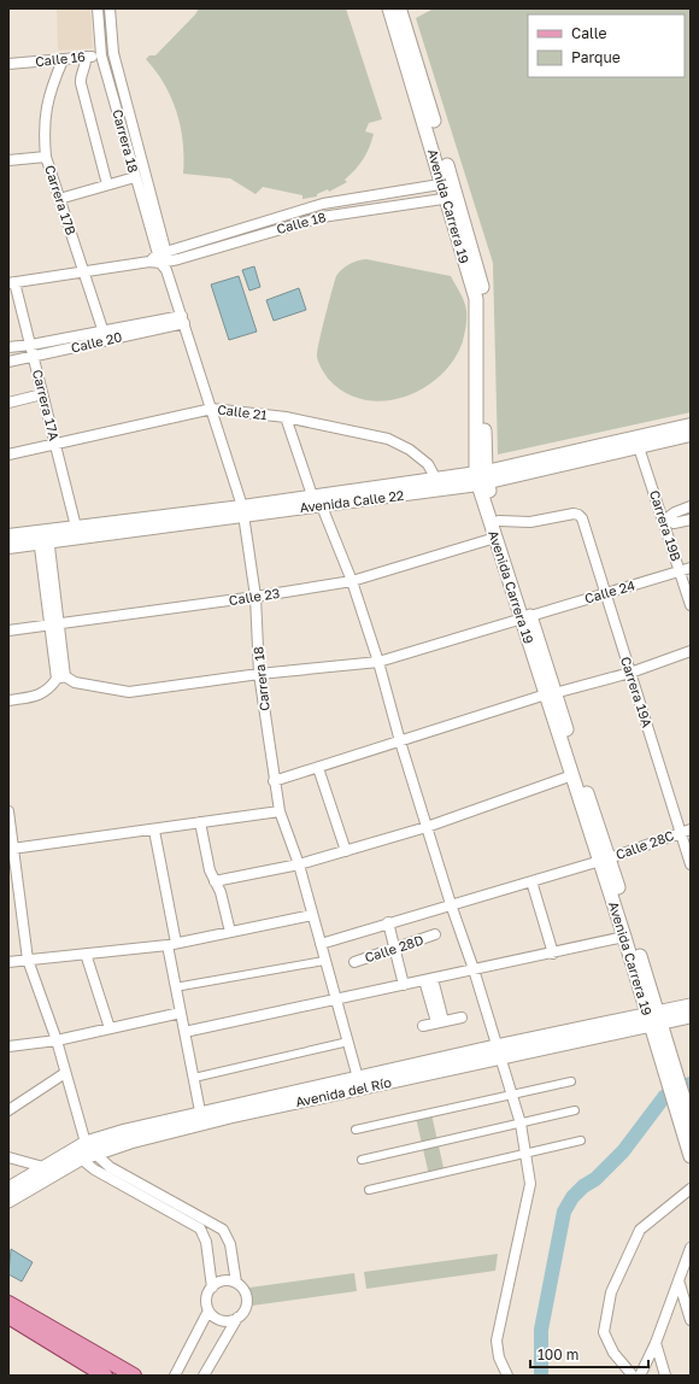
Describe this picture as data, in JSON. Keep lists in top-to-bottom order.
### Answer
{
  "streets": {
    "main road": ["Avenida Carrera 19", "Avenida del Río"],
    "street": [
      "Calle 16",
      "Carrera 18",
      "Carrera 17B",
      "Calle 18",
      "Calle 20",
      "Carrera 17A",
      "Calle 21",
      "Avenida Calle 22",
      "Carrera 19B",
      "Calle 24",
      "Calle 23",
      "Carrera 19A",
      "Calle 28C",
      "Calle 28D"
    ]
  },
  "crossings": [
    ["Calle 16", "Carrera 18"],
    ["Calle 16", "Carrera 17B"],
    ["Carrera 18", "Calle 18"],
    ["Carrera 18", "Calle 20"],
    ["Carrera 18", "Calle 21"],
    ["Carrera 18", "Avenida Calle 22"],
    ["Carrera 18", "Calle 24"],
    ["Carrera 18", "Calle 23"],
    ["Carrera 18", "Calle 28C"],
    ["Carrera 18", "Avenida del Río"],
    ["Carrera 17B", "Calle 18"],
    ["Carrera 17B", "Calle 20"],
    ["Avenida Carrera 19", "Calle 18"],
    ["Avenida Carrera 19", "Avenida Calle 22"],
    ["Avenida Carrera 19", "Calle 24"],
    ["Avenida Carrera 19", "Calle 23"],
    ["Avenida Carrera 19", "Carrera 19A"],
    ["Avenida Carrera 19", "Calle 28C"],
    ["Avenida Carrera 19", "Avenida del Río"],
    ["Calle 18", "Carrera 17A"],
    ["Calle 20", "Carrera 17A"],
    ["Carrera 17A", "Calle 21"],
    ["Carrera 17A", "Avenida Calle 22"],
    ["Calle 21", "Avenida Calle 22"],
    ["Avenida Calle 22", "Carrera 19B"],
    ["Carrera 19B", "Calle 24"],
    ["Calle 24", "Carrera 19A"],
    ["Carrera 19A", "Calle 28C"]
  ],
  "legend": ["Calle", "Parque"],
  "scale_bar": "100 m"
}
